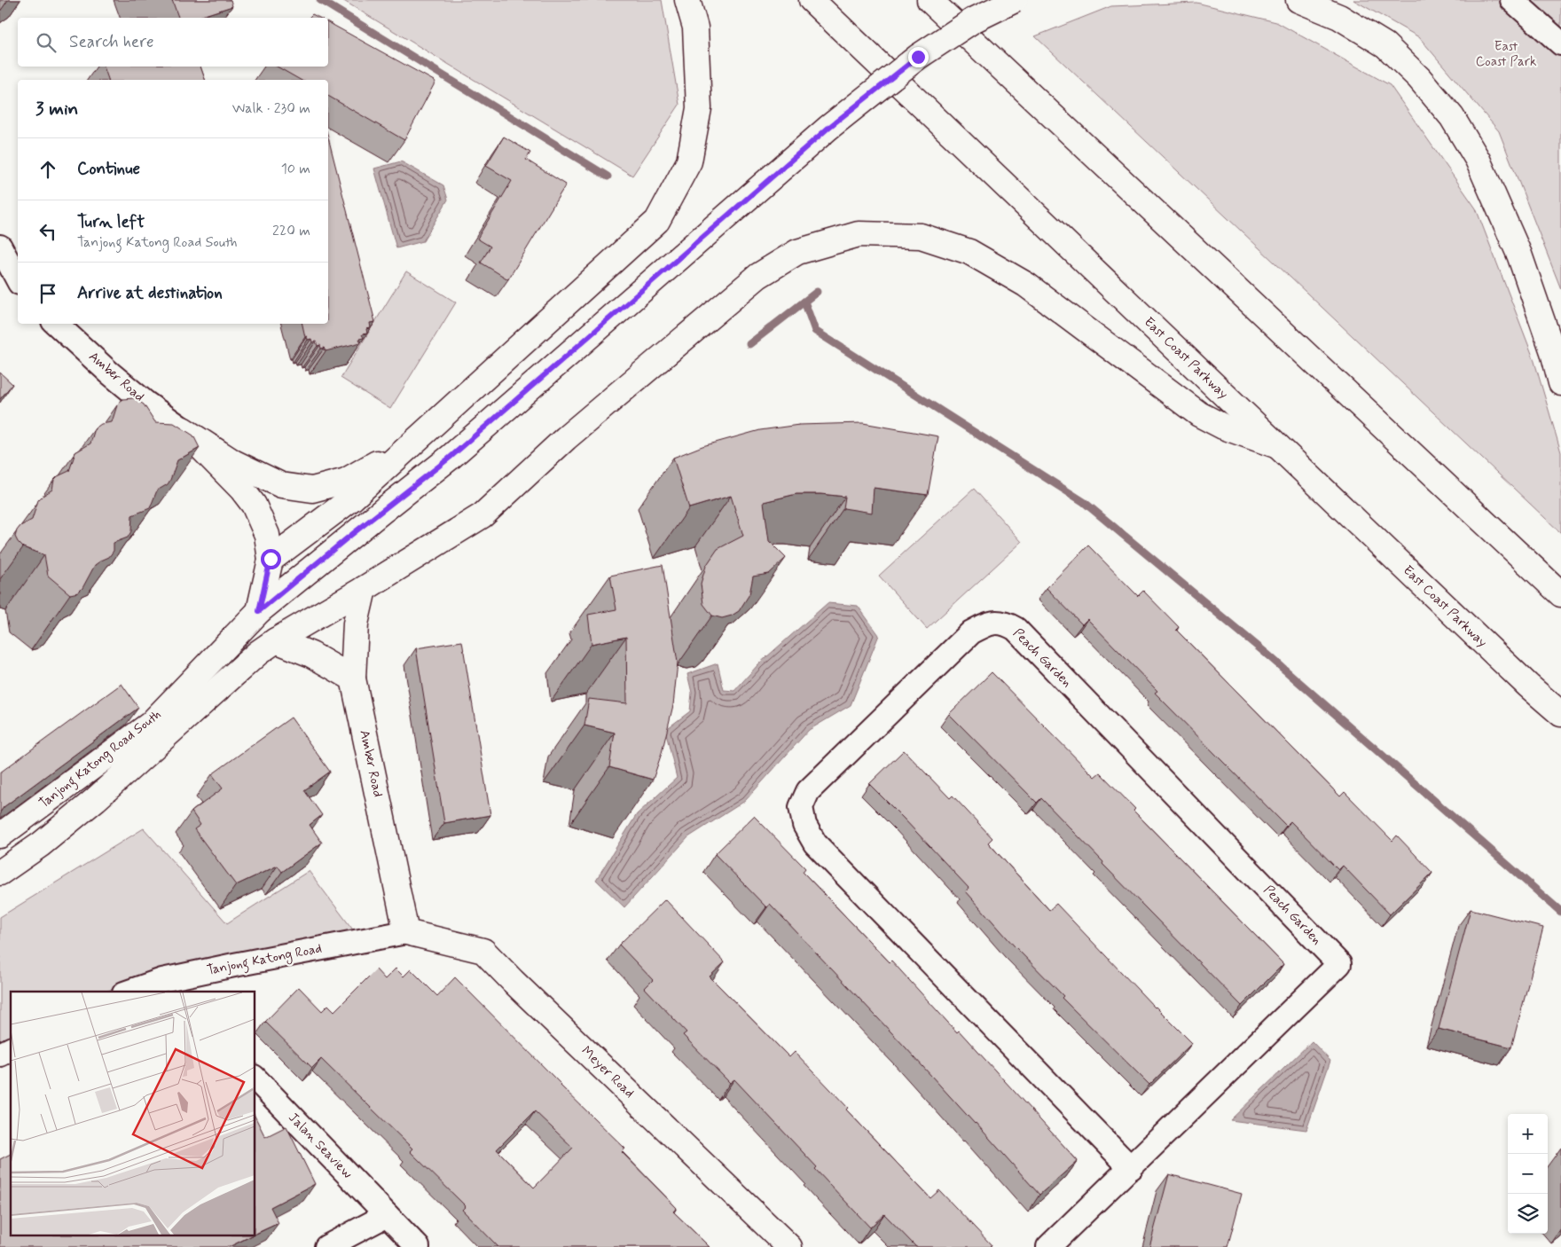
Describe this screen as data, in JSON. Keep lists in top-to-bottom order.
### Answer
{
  "streets": {
    "main road": [
      "East Coast Parkway",
      "Amber Road",
      "Tanjong Katong Road South",
      "Meyer Road"
    ],
    "street": ["Peach Garden", "Tanjong Katong Road", "Jalan Seaview"]
  },
  "crossings": [
    ["East Coast Parkway", "Tanjong Katong Road South"],
    ["Amber Road", "Tanjong Katong Road South"],
    ["Amber Road", "Tanjong Katong Road"],
    ["Amber Road", "Meyer Road"],
    ["Tanjong Katong Road", "Meyer Road"]
  ],
  "parks": ["East Coast Park"],
  "page": {
    "search": "Search here",
    "heading": ["3 min", "Walk · 230 m"],
    "list": [
      ["Continue", "10 m"],
      ["Turn left", "Tanjong Katong Road South", "220 m"],
      "Arrive at destination"
    ],
    "map_buttons": ["+", "−"]
  }
}
